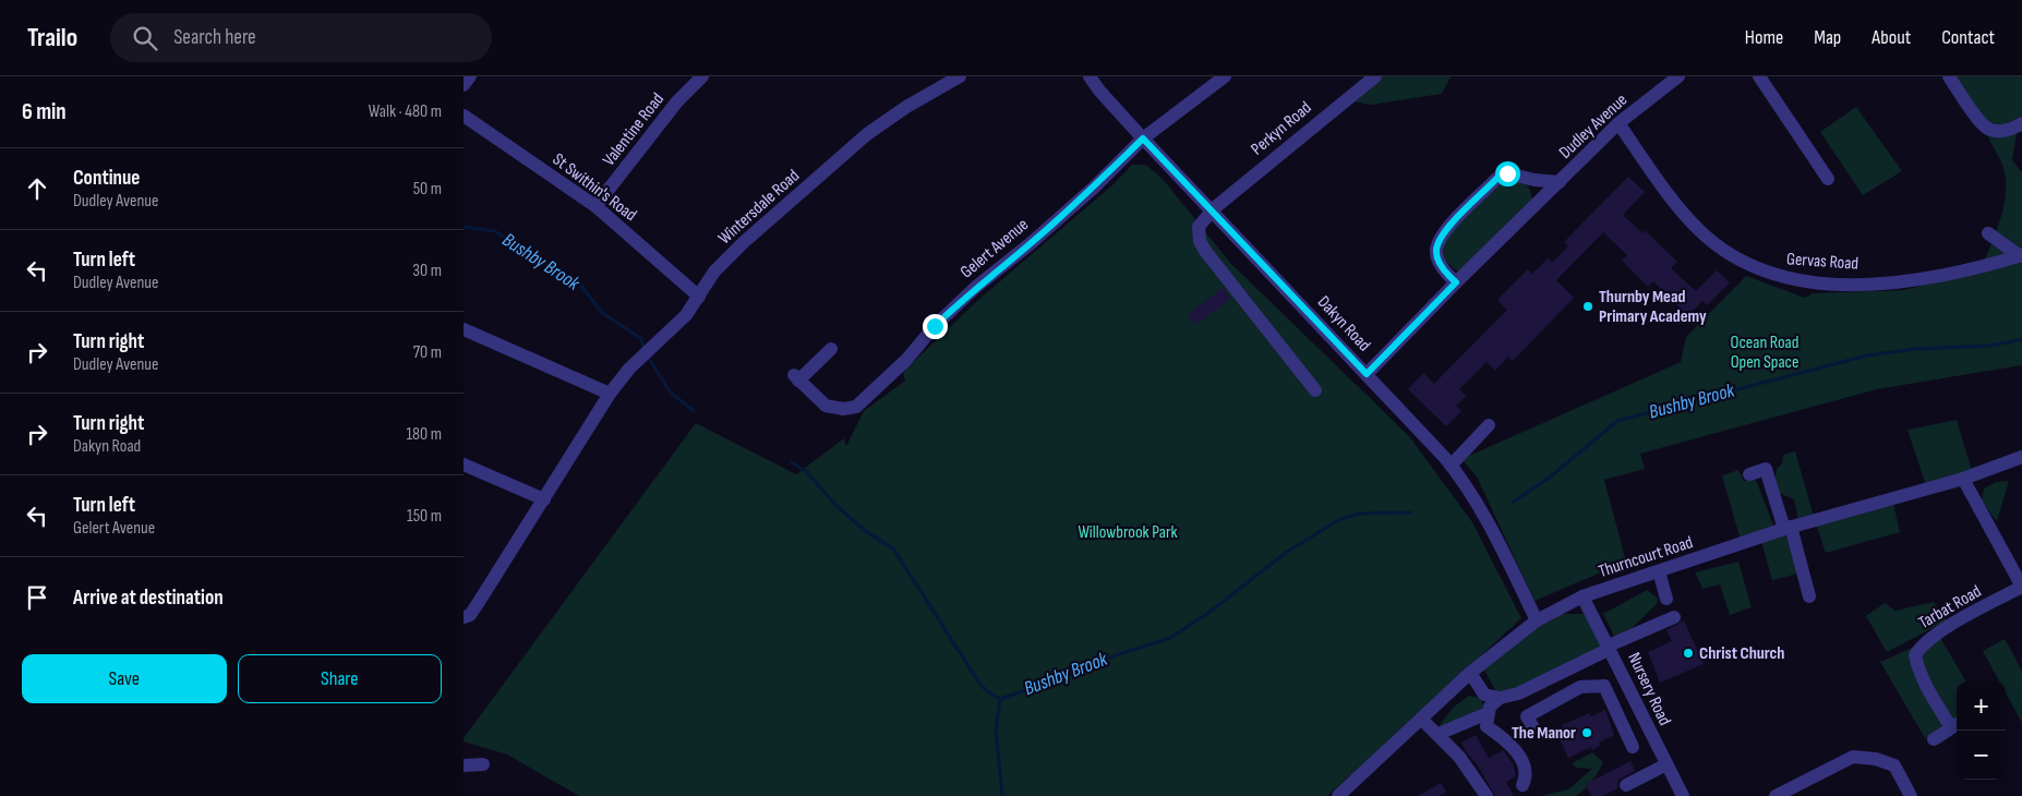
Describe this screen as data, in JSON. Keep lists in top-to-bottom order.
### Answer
{
  "streets": {
    "street": [
      "Dudley Avenue",
      "Perkyn Road",
      "Valentine Road",
      "St Swithin's Road",
      "Wintersdale Road",
      "Gelert Avenue",
      "Gervas Road",
      "Dakyn Road",
      "Thurncourt Road",
      "Tarbat Road",
      "Nursery Road"
    ]
  },
  "crossings": [
    ["Dudley Avenue", "Gervas Road"],
    ["Dudley Avenue", "Dakyn Road"],
    ["Perkyn Road", "Dakyn Road"],
    ["Valentine Road", "St Swithin's Road"],
    ["St Swithin's Road", "Wintersdale Road"],
    ["Gelert Avenue", "Dakyn Road"],
    ["Dakyn Road", "Thurncourt Road"],
    ["Thurncourt Road", "Nursery Road"]
  ],
  "water": ["Bushby Brook"],
  "parks": ["Ocean Road Open Space", "Willowbrook Park"],
  "places": ["Thurnby Mead Primary Academy", "Christ Church", "The Manor"],
  "page": {
    "header": "Trailo",
    "search": "Search here",
    "nav": [
      "Home",
      "Map",
      "About",
      "Contact"
    ],
    "heading": ["6 min", "Walk · 480 m"],
    "list": [
      ["Continue", "Dudley Avenue", "50 m"],
      ["Turn left", "Dudley Avenue", "30 m"],
      ["Turn right", "Dudley Avenue", "70 m"],
      ["Turn right", "Dakyn Road", "180 m"],
      ["Turn left", "Gelert Avenue", "150 m"],
      "Arrive at destination"
    ],
    "buttons": ["Save", "Share"],
    "map_buttons": ["+", "−"]
  }
}
